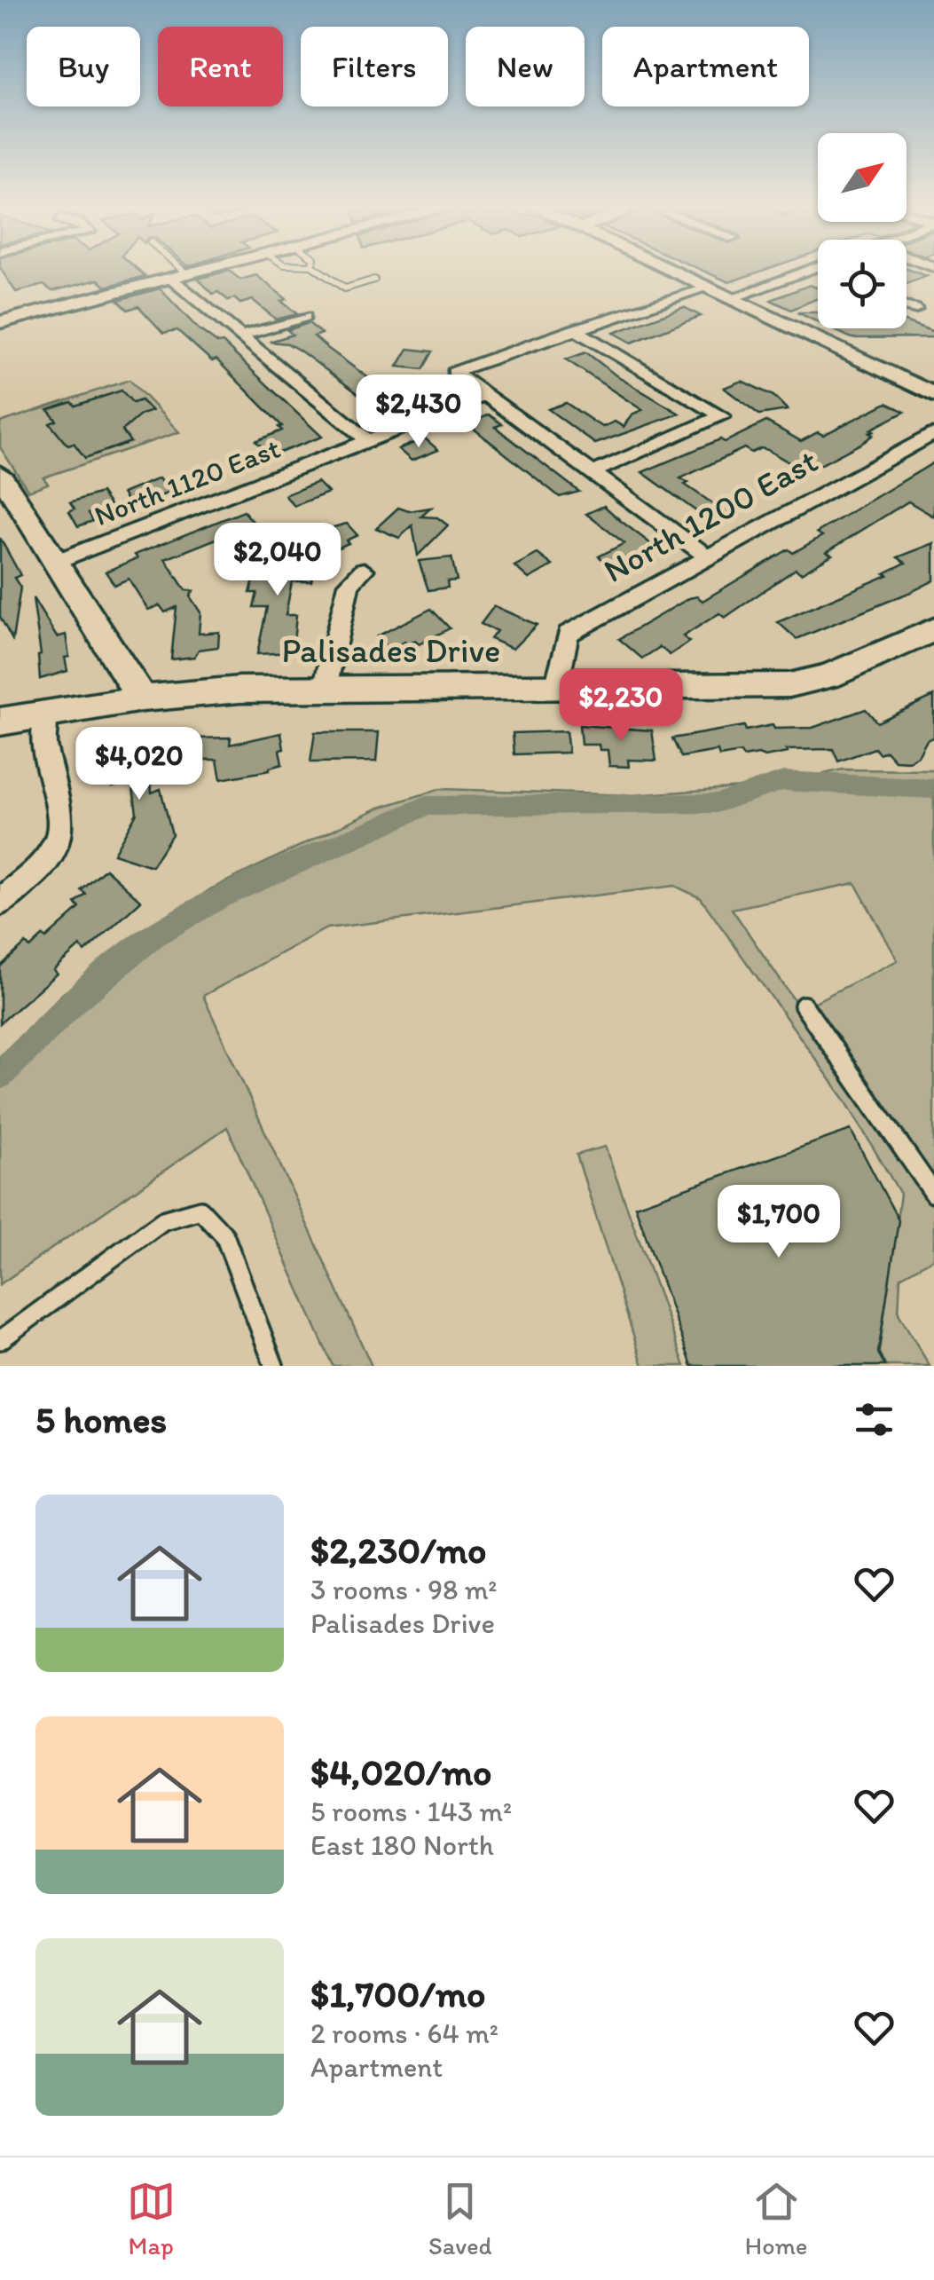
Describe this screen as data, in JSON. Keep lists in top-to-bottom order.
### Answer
{
  "streets": {
    "street": ["North 1120 East", "North 1200 East", "Palisades Drive"]
  },
  "crossings": [
    ["North 1200 East", "Palisades Drive"]
  ],
  "north": "top right",
  "page": {
    "chip": [
      "Buy",
      "Rent",
      "Filters",
      "New",
      "Apartment"
    ],
    "price": [
      "$2,430",
      "$2,040",
      "$2,230",
      "$4,020",
      "$1,700"
    ],
    "heading": "5 homes",
    "list": [
      {
        "name": "$2,230/mo",
        "note": "3 rooms · 98 m² · Palisades Drive"
      },
      {
        "name": "$4,020/mo",
        "note": "5 rooms · 143 m² · East 180 North"
      },
      {
        "name": "$1,700/mo",
        "note": "2 rooms · 64 m² · Apartment"
      }
    ],
    "tabs": ["Map", "Saved", "Home"]
  }
}
